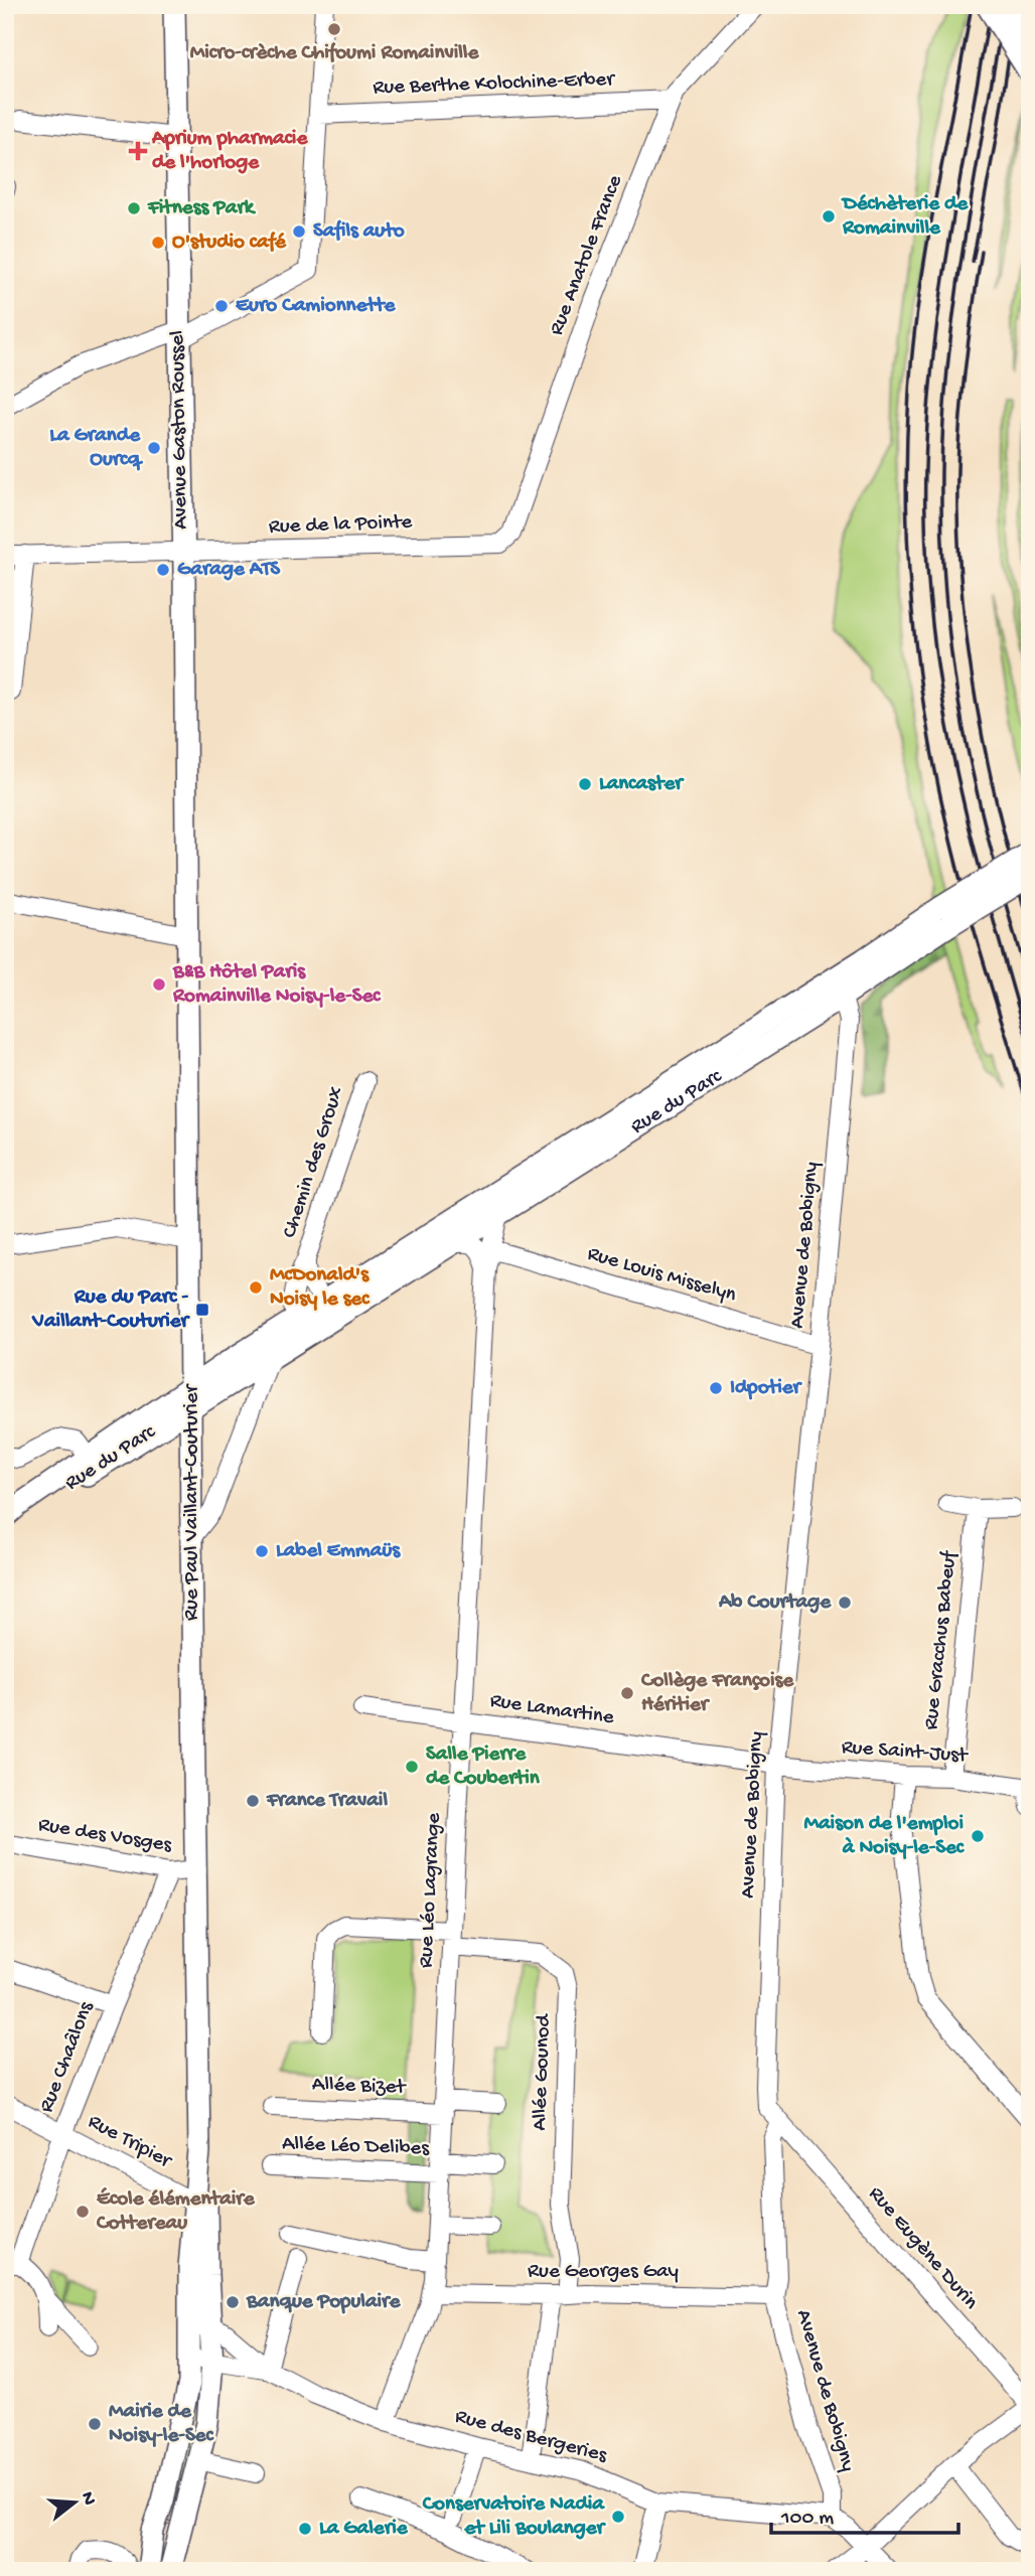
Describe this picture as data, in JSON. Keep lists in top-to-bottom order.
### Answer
{
  "streets": {
    "main road": ["Avenue Gaston Roussel", "Rue du Parc", "Rue Paul Vaillant-Couturier"],
    "street": [
      "Rue Berthe Kolochine-Erber",
      "Rue Anatole France",
      "Rue de la Pointe",
      "Chemin des Groux",
      "Avenue de Bobigny",
      "Rue Louis Misselyn",
      "Rue Gracchus Babeuf",
      "Rue Lamartine",
      "Rue Saint-Just",
      "Rue des Vosges",
      "Rue Léo Lagrange",
      "Rue Chaâlons",
      "Allée Gounod",
      "Allée Bizet",
      "Rue Tripier",
      "Allée Léo Delibes",
      "Rue Eugène Durin",
      "Rue Georges Gay",
      "Rue des Bergeries"
    ]
  },
  "crossings": [
    ["Rue Berthe Kolochine-Erber", "Rue Anatole France"],
    ["Rue Anatole France", "Rue de la Pointe"],
    ["Avenue Gaston Roussel", "Rue de la Pointe"],
    ["Avenue Gaston Roussel", "Rue Paul Vaillant-Couturier"],
    ["Rue du Parc", "Chemin des Groux"],
    ["Rue du Parc", "Avenue de Bobigny"],
    ["Rue du Parc", "Rue Paul Vaillant-Couturier"],
    ["Rue du Parc", "Rue Léo Lagrange"],
    ["Avenue de Bobigny", "Rue Louis Misselyn"],
    ["Avenue de Bobigny", "Rue Lamartine"],
    ["Avenue de Bobigny", "Rue Saint-Just"],
    ["Avenue de Bobigny", "Rue Eugène Durin"],
    ["Avenue de Bobigny", "Rue Georges Gay"],
    ["Avenue de Bobigny", "Rue des Bergeries"],
    ["Rue Louis Misselyn", "Rue Léo Lagrange"],
    ["Rue Paul Vaillant-Couturier", "Rue des Vosges"],
    ["Rue Paul Vaillant-Couturier", "Rue Tripier"],
    ["Rue Paul Vaillant-Couturier", "Rue des Bergeries"],
    ["Rue Gracchus Babeuf", "Rue Saint-Just"],
    ["Rue Lamartine", "Rue Saint-Just"],
    ["Rue Lamartine", "Rue Léo Lagrange"],
    ["Rue des Vosges", "Rue Chaâlons"],
    ["Rue Léo Lagrange", "Allée Gounod"],
    ["Rue Léo Lagrange", "Allée Bizet"],
    ["Rue Léo Lagrange", "Allée Léo Delibes"],
    ["Rue Léo Lagrange", "Rue Georges Gay"],
    ["Rue Léo Lagrange", "Rue des Bergeries"],
    ["Rue Chaâlons", "Rue Tripier"],
    ["Allée Gounod", "Rue Georges Gay"]
  ],
  "places": {
    "other": [
      "Micro-crèche Chifoumi Romainville",
      "Fitness Park",
      "Déchèterie de Romainville",
      "Safils auto",
      "O'studio café",
      "Euro Camionnette",
      "La Grande Ourcq",
      "Garage ATS",
      "Lancaster",
      "B&B Hôtel Paris Romainville Noisy-le-Sec",
      "McDonald's Noisy le sec",
      "Idpotier",
      "Label Emmaüs",
      "Ab Courtage",
      "Collège Françoise Héritier",
      "Salle Pierre de Coubertin",
      "France Travail",
      "Maison de l'emploi à Noisy-le-Sec",
      "École élémentaire Cottereau",
      "Banque Populaire",
      "Mairie de Noisy-le-Sec",
      "Conservatoire Nadia et Lili Boulanger",
      "La Galerie"
    ],
    "health": ["Aprium pharmacie de l'horloge"],
    "transit": ["Rue du Parc - Vaillant-Couturier"]
  },
  "scale_bar": "100 m",
  "north": "right"
}
